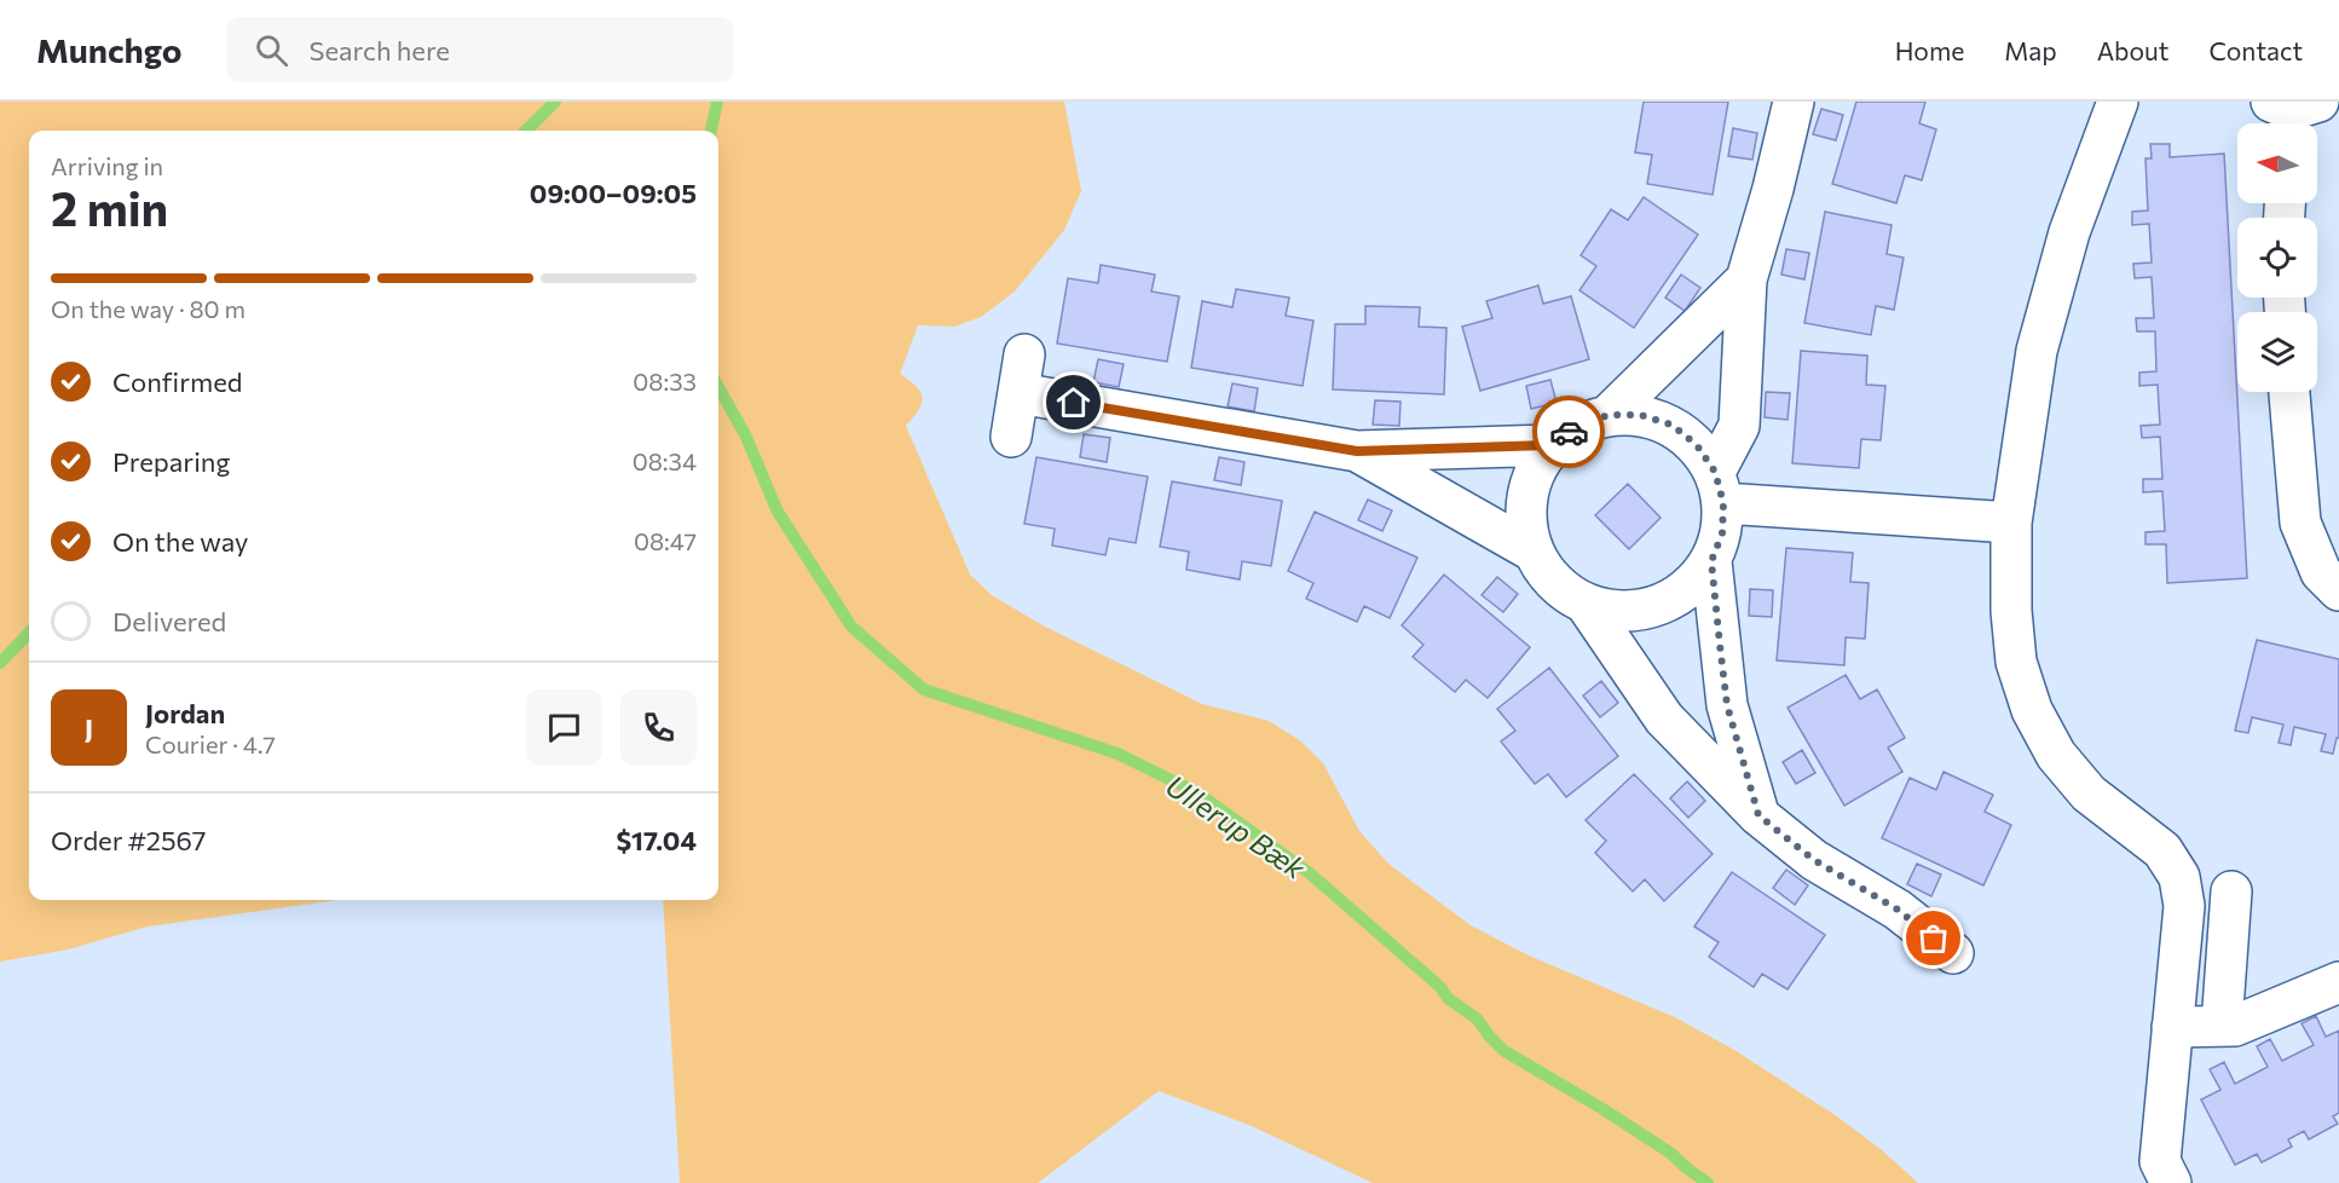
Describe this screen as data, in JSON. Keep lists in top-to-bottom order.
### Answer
{
  "water": ["Ullerup Bæk"],
  "north": "left",
  "page": {
    "header": "Munchgo",
    "search": "Search here",
    "nav": [
      "Home",
      "Map",
      "About",
      "Contact"
    ],
    "heading": ["2 min", "Arriving in", "09:00–09:05"],
    "panel": [
      "Jordan",
      "Courier · 4.7",
      "Order #2567",
      "$17.04"
    ],
    "bar": "On the way · 80 m",
    "list": [
      ["Confirmed", "08:33"],
      ["Preparing", "08:34"],
      ["On the way", "08:47"],
      "Delivered"
    ],
    "round": "J"
  }
}
